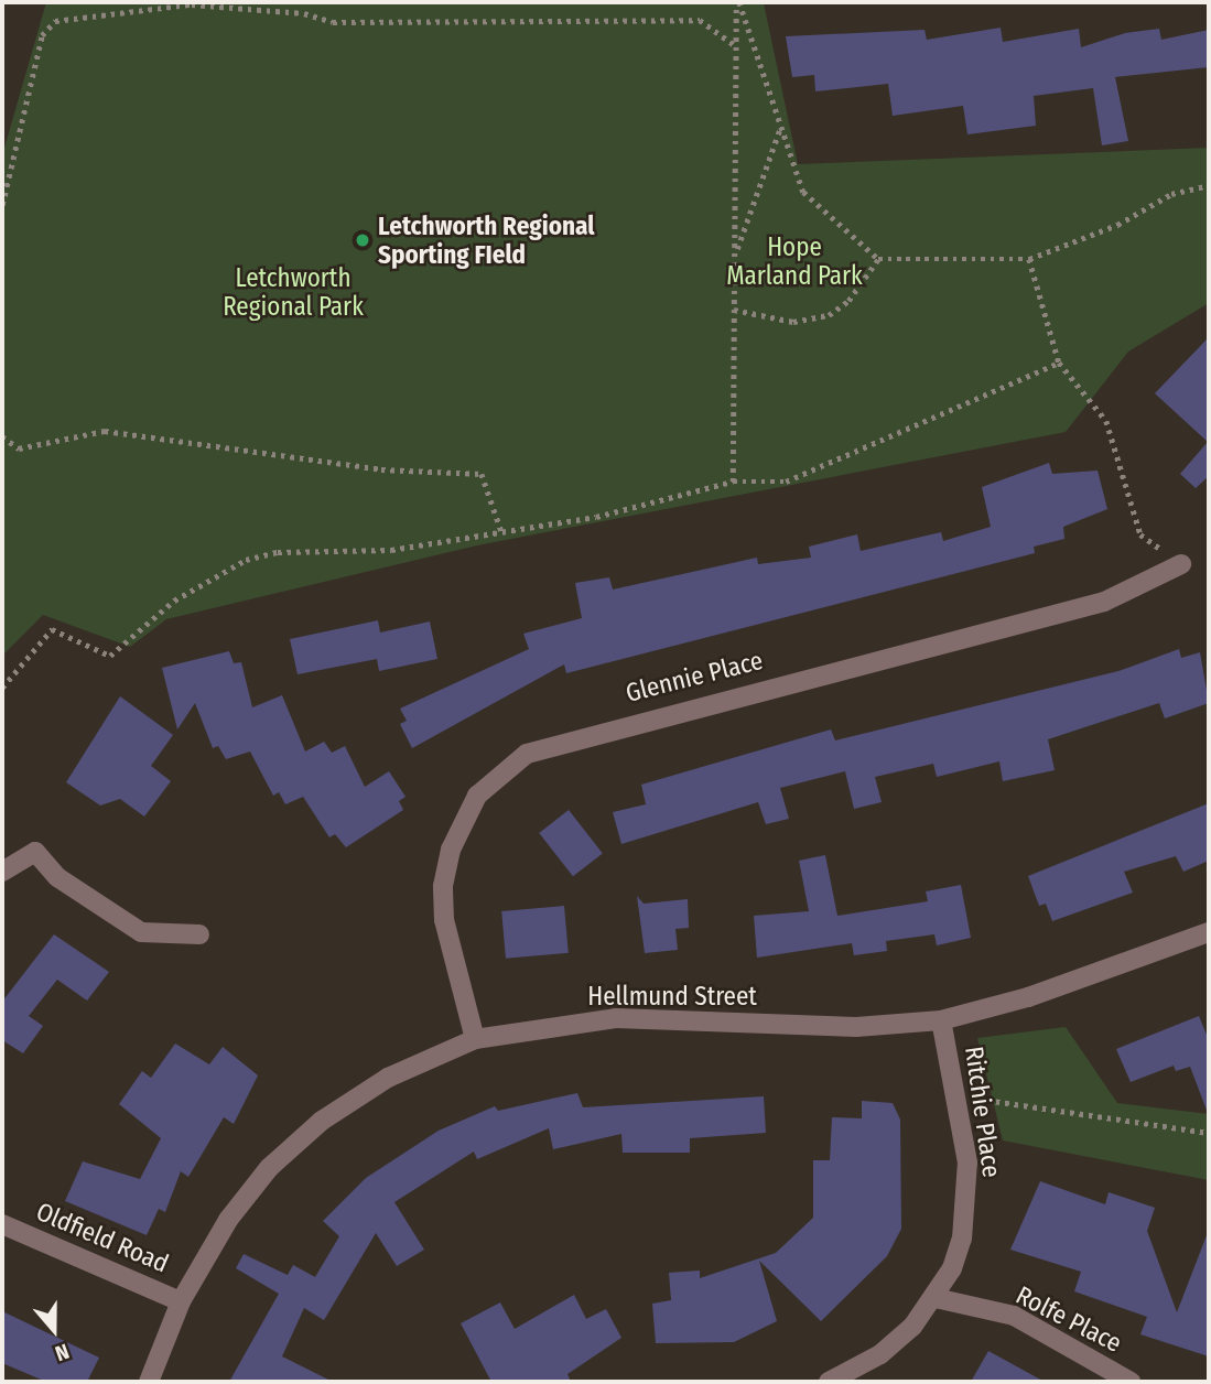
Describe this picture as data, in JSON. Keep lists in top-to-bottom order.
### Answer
{
  "streets": {
    "street": [
      "Glennie Place",
      "Hellmund Street",
      "Ritchie Place",
      "Oldfield Road",
      "Rolfe Place"
    ]
  },
  "crossings": [
    ["Glennie Place", "Hellmund Street"],
    ["Hellmund Street", "Ritchie Place"],
    ["Hellmund Street", "Oldfield Road"],
    ["Ritchie Place", "Rolfe Place"]
  ],
  "parks": ["Hope Marland Park", "Letchworth Regional Park"],
  "places": ["Letchworth Regional Sporting FIeld"],
  "north": "bottom"
}
